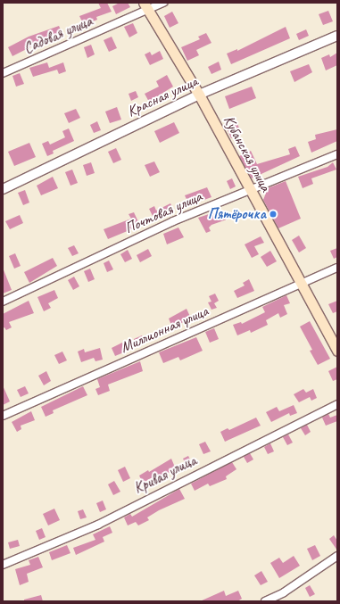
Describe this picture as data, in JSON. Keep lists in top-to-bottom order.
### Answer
{
  "streets": {
    "main road": ["Кубанская улица"],
    "street": [
      "Садовая улица",
      "Красная улица",
      "Почтовая улица",
      "Миллионная улица",
      "Кривая улица"
    ]
  },
  "crossings": [
    ["Садовая улица", "Кубанская улица"],
    ["Красная улица", "Кубанская улица"],
    ["Кубанская улица", "Почтовая улица"],
    ["Кубанская улица", "Миллионная улица"]
  ],
  "places": ["Пятёрочка"]
}
